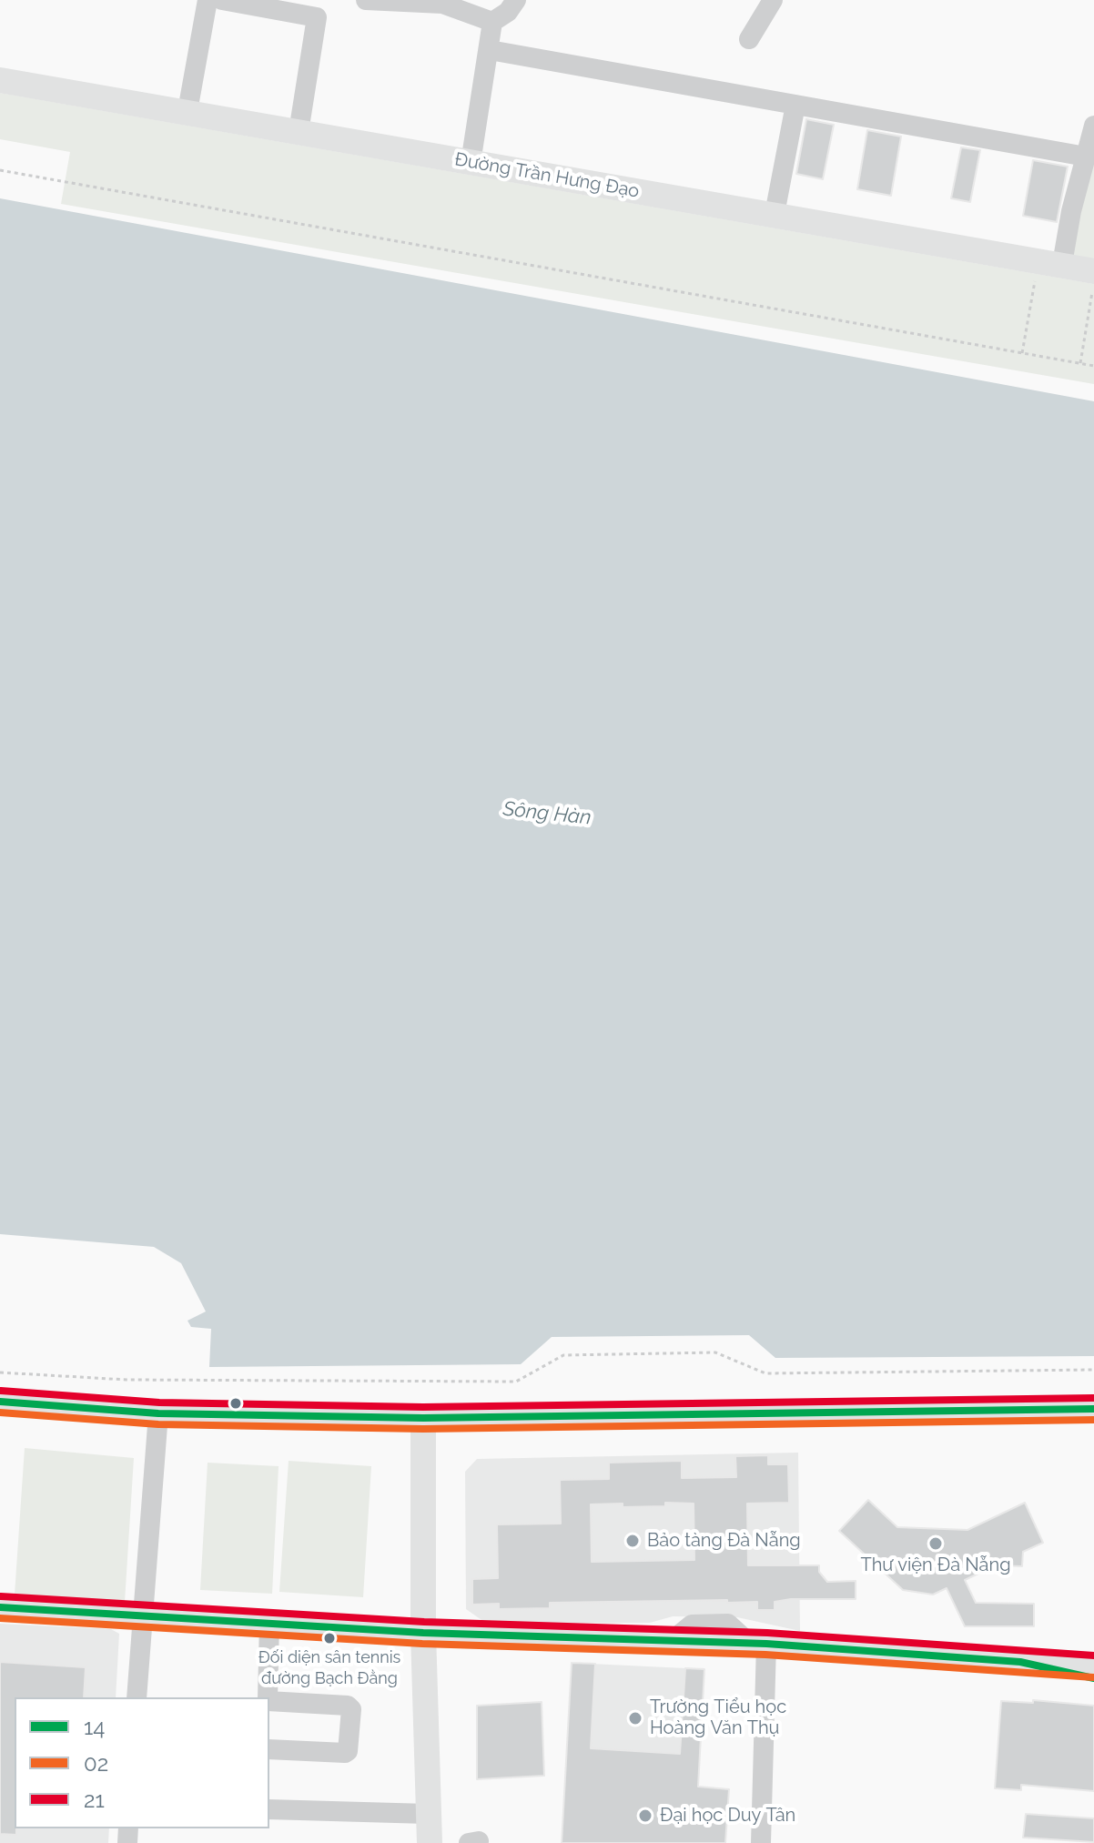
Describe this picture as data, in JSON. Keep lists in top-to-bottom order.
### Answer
{
  "streets": {
    "main road": ["Đường Trần Hưng Đạo"]
  },
  "water": ["Sông Hàn"],
  "places": [
    "Bảo tàng Đà Nẵng",
    "Thư viện Đà Nẵng",
    "Đối diện sân tennis đường Bạch Đằng",
    "Trường Tiểu học Hoàng Văn Thụ",
    "Đại học Duy Tân"
  ],
  "lines": ["transit line 21", "transit line 14", "transit line 02"],
  "legend": ["14", "02", "21"]
}
